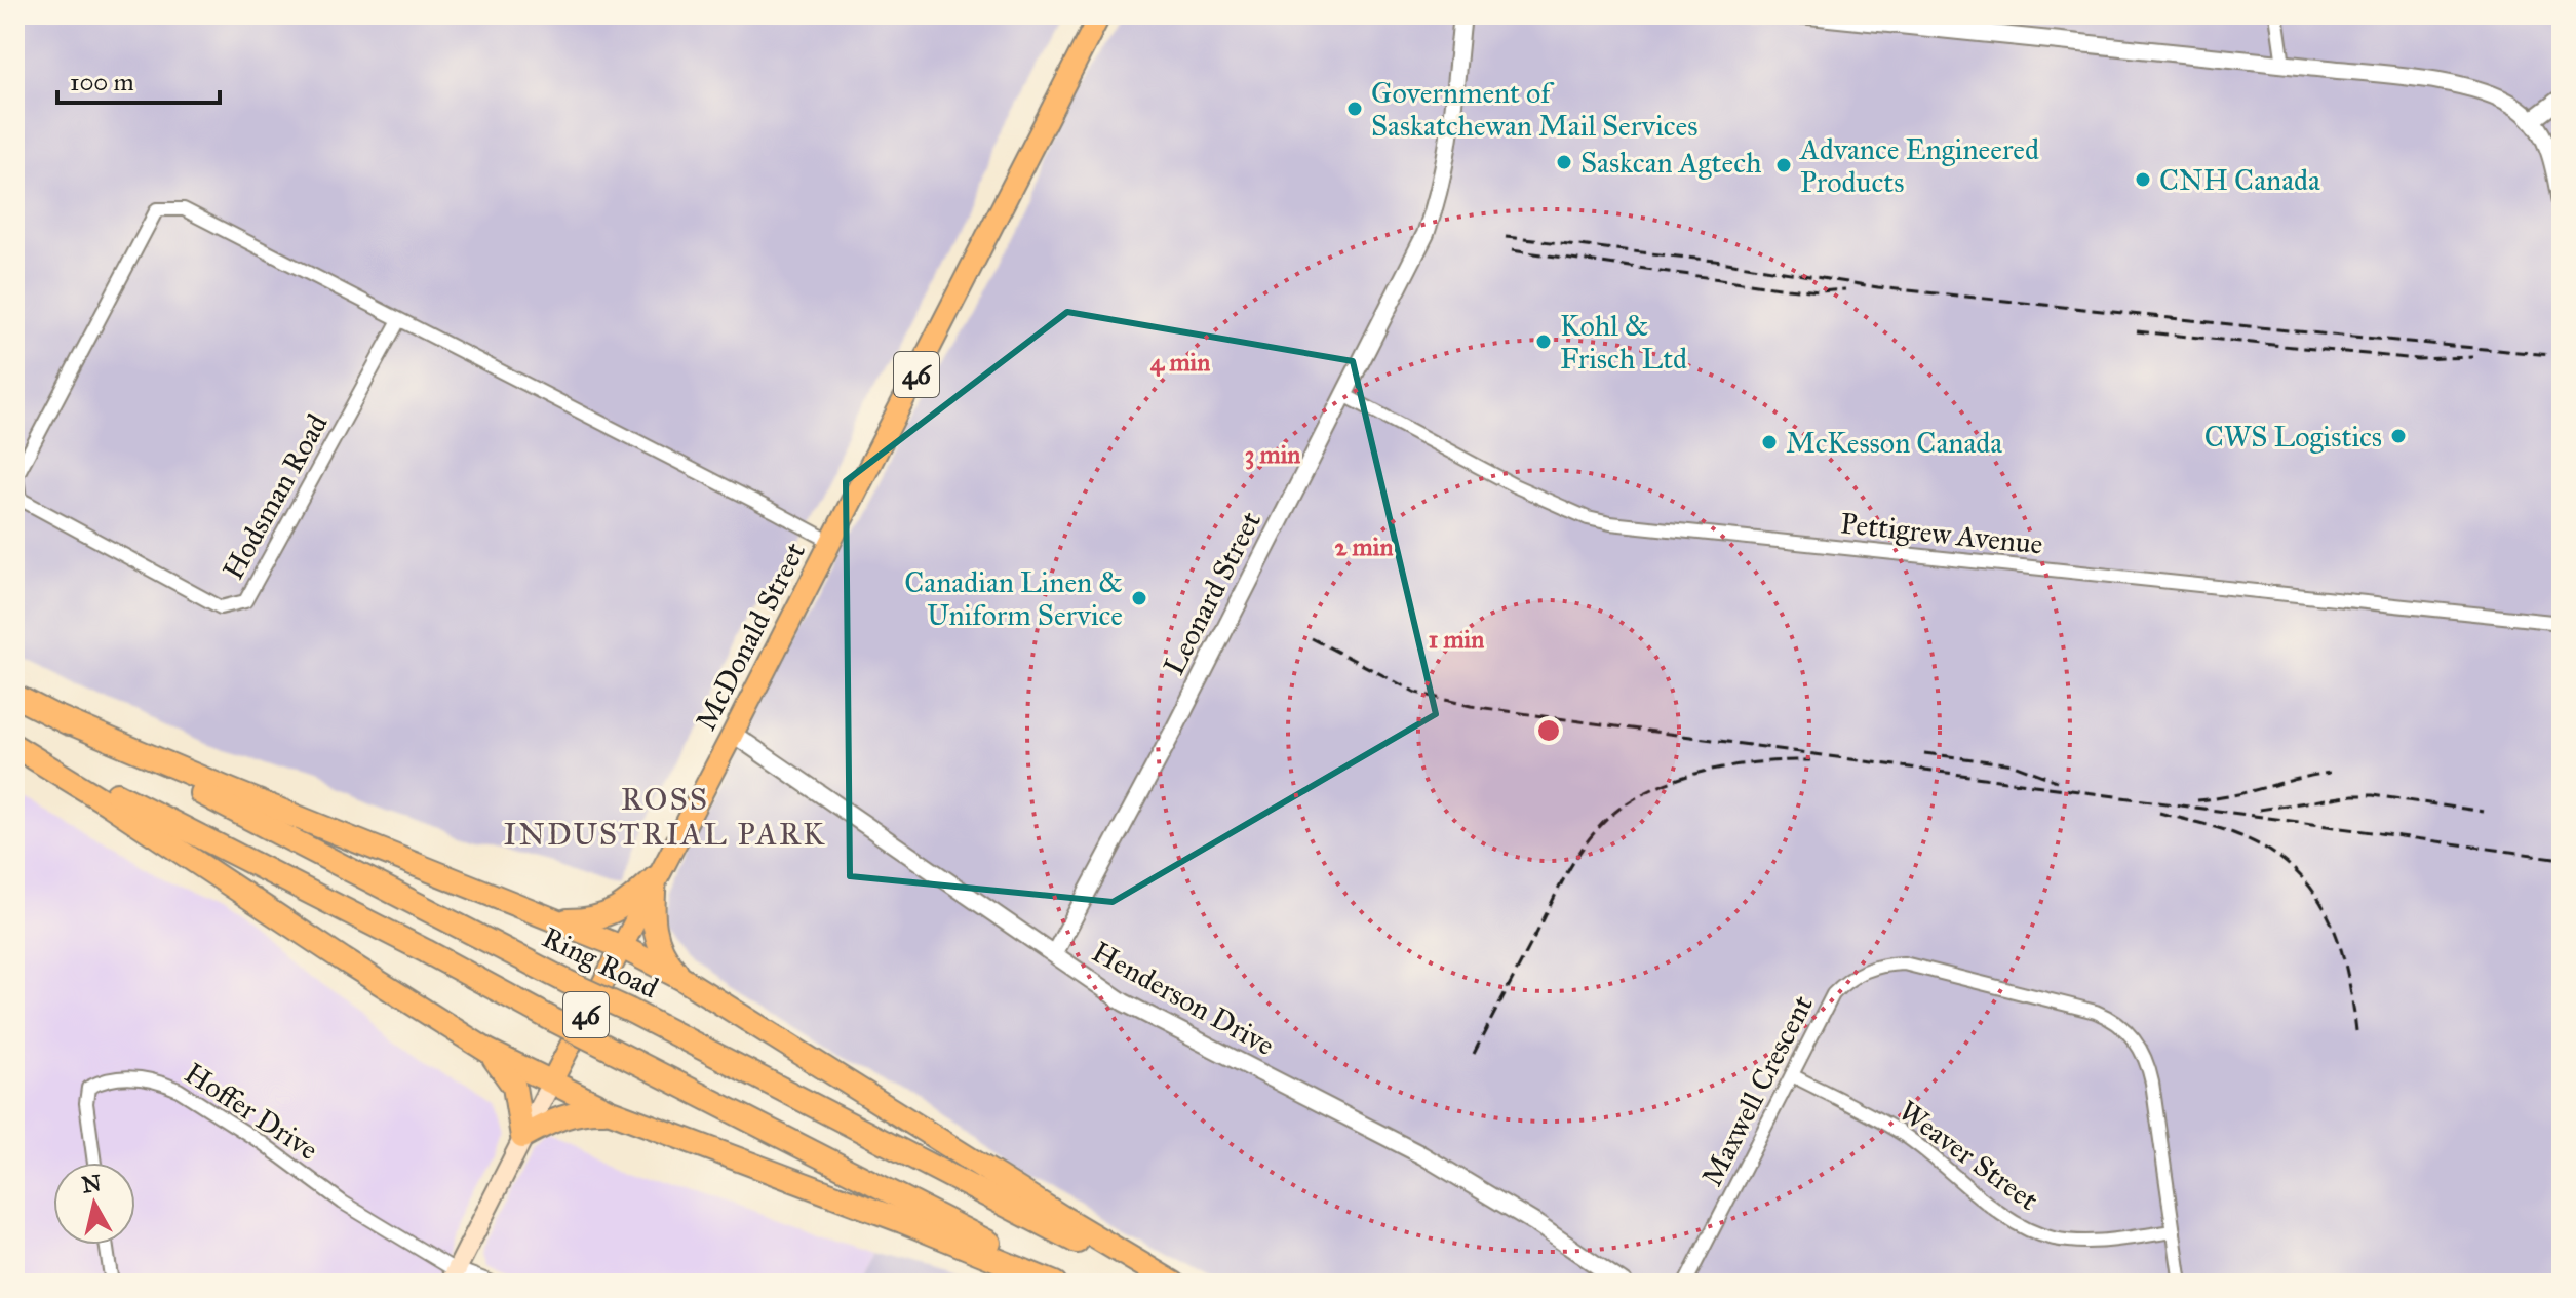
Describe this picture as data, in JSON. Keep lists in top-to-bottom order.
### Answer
{
  "streets": {
    "highway": ["Ring Road"],
    "main road": ["46", "McDonald Street"],
    "street": [
      "Hodsman Road",
      "Pettigrew Avenue",
      "Leonard Street",
      "Henderson Drive",
      "Maxwell Crescent",
      "Hoffer Drive",
      "Weaver Street"
    ]
  },
  "crossings": [
    ["Hodsman Road", "McDonald Street"],
    ["Pettigrew Avenue", "Leonard Street"],
    ["Leonard Street", "Henderson Drive"],
    ["McDonald Street", "Henderson Drive"],
    ["McDonald Street", "Hoffer Drive"],
    ["Maxwell Crescent", "Weaver Street"]
  ],
  "districts": ["ROSS INDUSTRIAL PARK"],
  "places": [
    "Government of Saskatchewan Mail Services",
    "Saskcan Agtech",
    "Advance Engineered Products",
    "CNH Canada",
    "Kohl & Frisch Ltd",
    "CWS Logistics",
    "McKesson Canada",
    "Canadian Linen & Uniform Service"
  ],
  "scale_bar": "100 m",
  "north": "top",
  "rings": [
    "4 min",
    "3 min",
    "2 min",
    "1 min"
  ]
}
